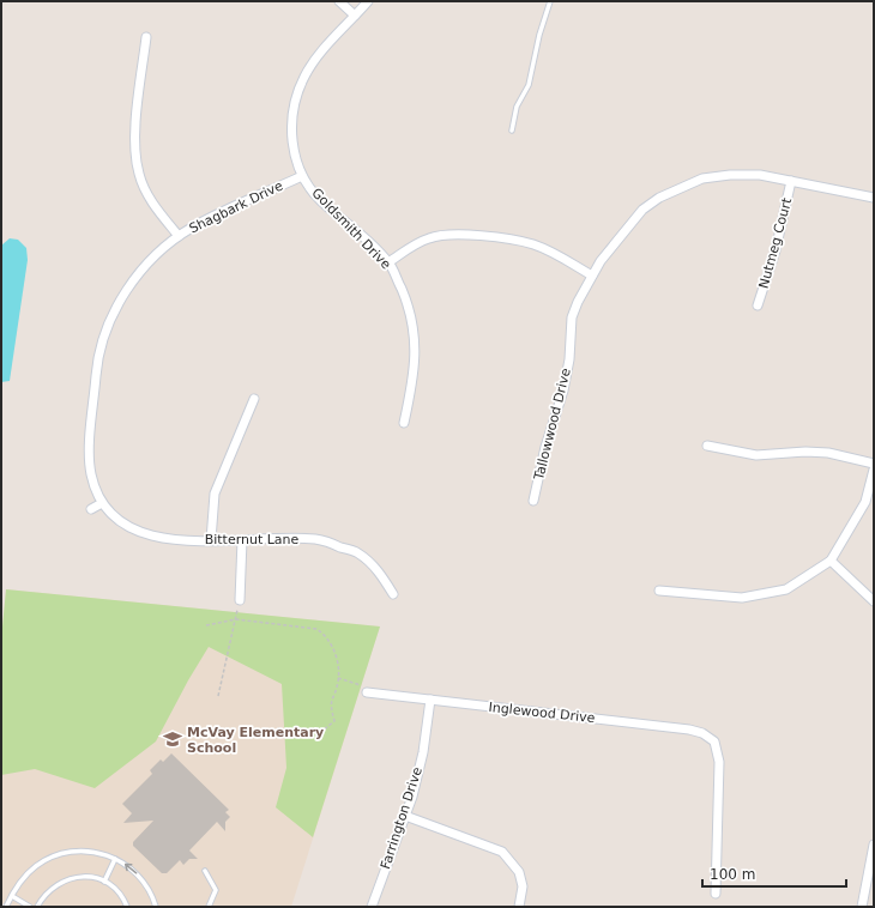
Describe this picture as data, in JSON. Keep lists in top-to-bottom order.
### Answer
{
  "streets": {
    "street": [
      "Shagbark Drive",
      "Goldsmith Drive",
      "Nutmeg Court",
      "Tallowwood Drive",
      "Bitternut Lane",
      "Inglewood Drive",
      "Farrington Drive"
    ]
  },
  "crossings": [
    ["Shagbark Drive", "Goldsmith Drive"],
    ["Shagbark Drive", "Bitternut Lane"],
    ["Nutmeg Court", "Tallowwood Drive"],
    ["Inglewood Drive", "Farrington Drive"]
  ],
  "places": {
    "school or university": ["McVay Elementary School"]
  },
  "scale_bar": "100 m"
}
